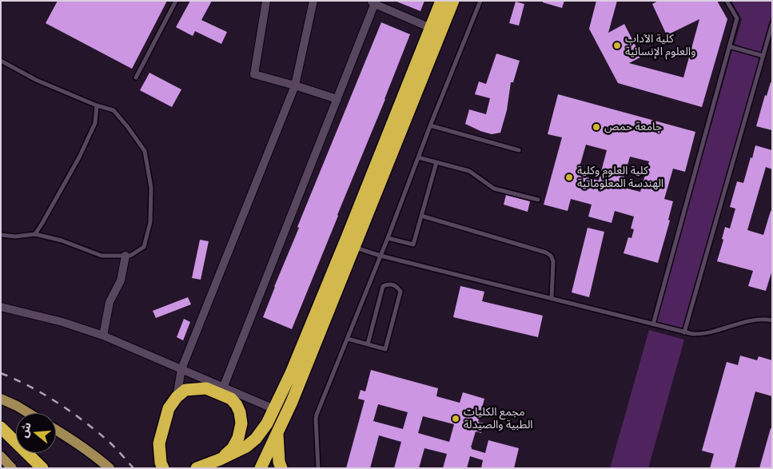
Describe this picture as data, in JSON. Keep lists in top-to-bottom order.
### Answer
{
  "places": [
    "كلية الآداب والعلوم الإنسانية",
    "جامعة حمص",
    "كلية العلوم وكلية الهندسة المعلوماتية",
    "مجمع الكليات الطبية والصيدلة"
  ],
  "north": "left"
}
